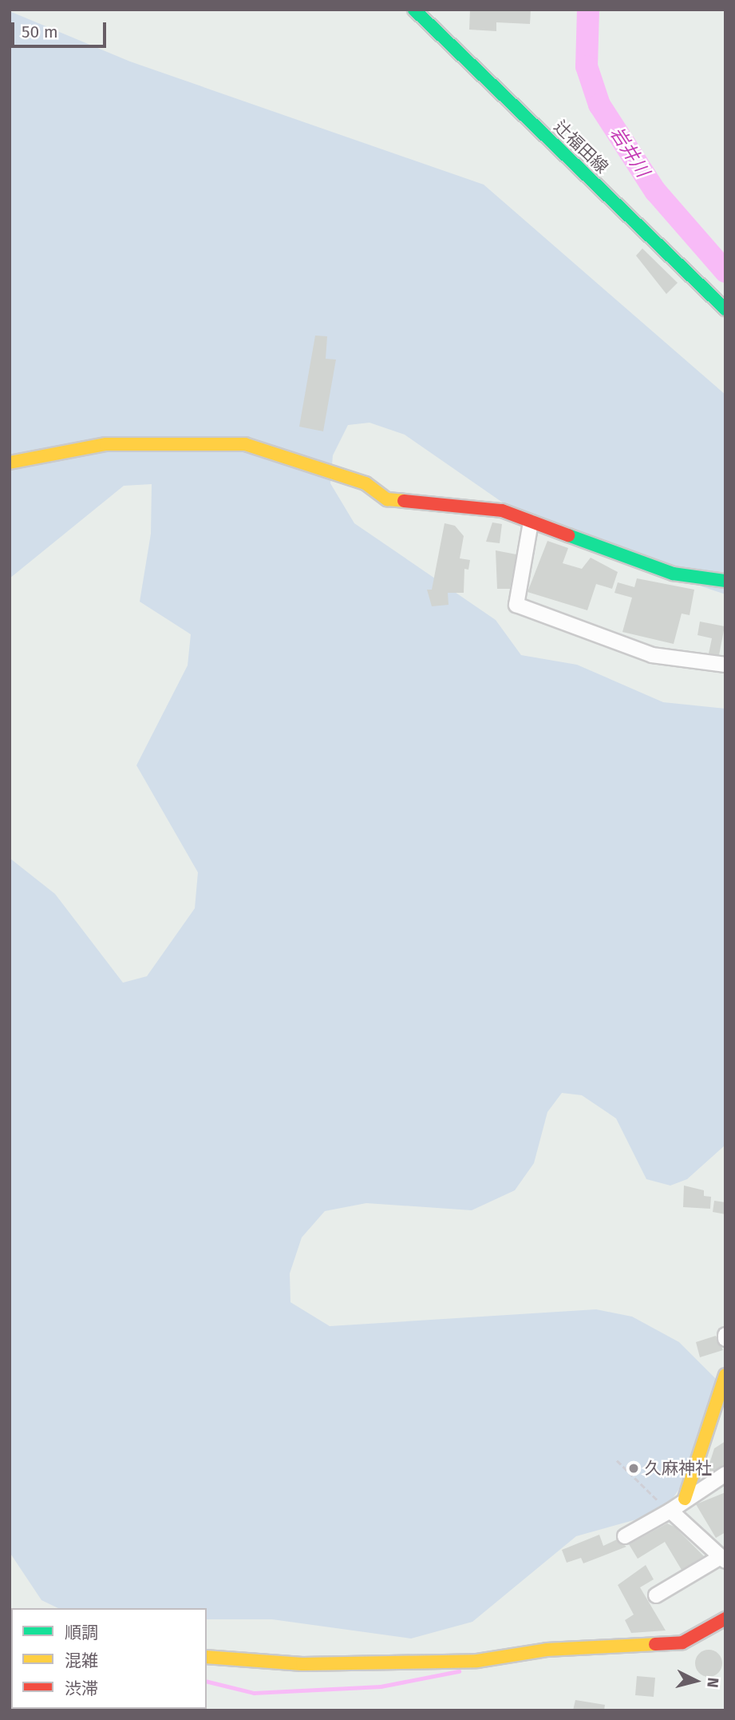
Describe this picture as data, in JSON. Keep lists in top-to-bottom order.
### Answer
{
  "streets": {
    "street": ["辻福田線"]
  },
  "water": ["岩井川"],
  "places": ["久麻神社"],
  "legend": ["順調", "混雑", "渋滞"],
  "scale_bar": "50 m",
  "north": "right"
}
